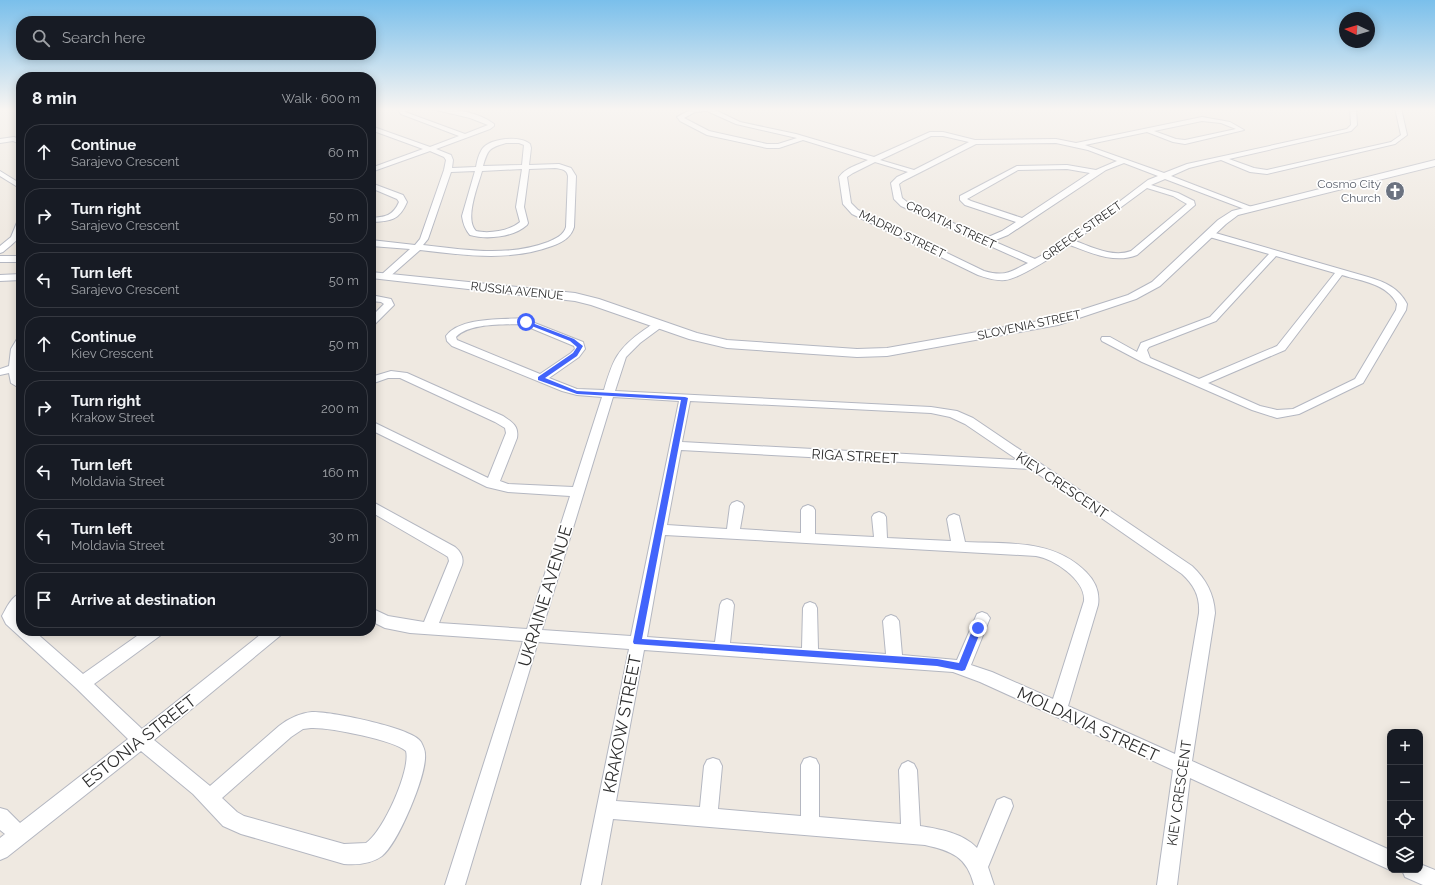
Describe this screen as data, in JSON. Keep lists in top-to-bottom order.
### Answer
{
  "streets": {
    "street": [
      "CROATIA STREET",
      "GREECE STREET",
      "MADRID STREET",
      "RUSSIA AVENUE",
      "SLOVENIA STREET",
      "RIGA STREET",
      "KIEV CRESCENT",
      "UKRAINE AVENUE",
      "KRAKOW STREET",
      "MOLDAVIA STREET",
      "ESTONIA STREET"
    ]
  },
  "crossings": [
    ["CROATIA STREET", "GREECE STREET"],
    ["CROATIA STREET", "SLOVENIA STREET"],
    ["GREECE STREET", "MADRID STREET"],
    ["RUSSIA AVENUE", "SLOVENIA STREET"],
    ["RUSSIA AVENUE", "UKRAINE AVENUE"],
    ["SLOVENIA STREET", "UKRAINE AVENUE"],
    ["RIGA STREET", "KIEV CRESCENT"],
    ["RIGA STREET", "KRAKOW STREET"],
    ["KIEV CRESCENT", "UKRAINE AVENUE"],
    ["KIEV CRESCENT", "KRAKOW STREET"],
    ["KIEV CRESCENT", "MOLDAVIA STREET"],
    ["UKRAINE AVENUE", "MOLDAVIA STREET"],
    ["KRAKOW STREET", "MOLDAVIA STREET"]
  ],
  "places": {
    "church": ["Cosmo City Church"]
  },
  "north": "left",
  "page": {
    "search": "Search here",
    "heading": ["8 min", "Walk · 600 m"],
    "list": [
      ["Continue", "Sarajevo Crescent", "60 m"],
      ["Turn right", "Sarajevo Crescent", "50 m"],
      ["Turn left", "Sarajevo Crescent", "50 m"],
      ["Continue", "Kiev Crescent", "50 m"],
      ["Turn right", "Krakow Street", "200 m"],
      ["Turn left", "Moldavia Street", "160 m"],
      ["Turn left", "Moldavia Street", "30 m"],
      "Arrive at destination"
    ],
    "map_buttons": ["+", "−"]
  }
}
